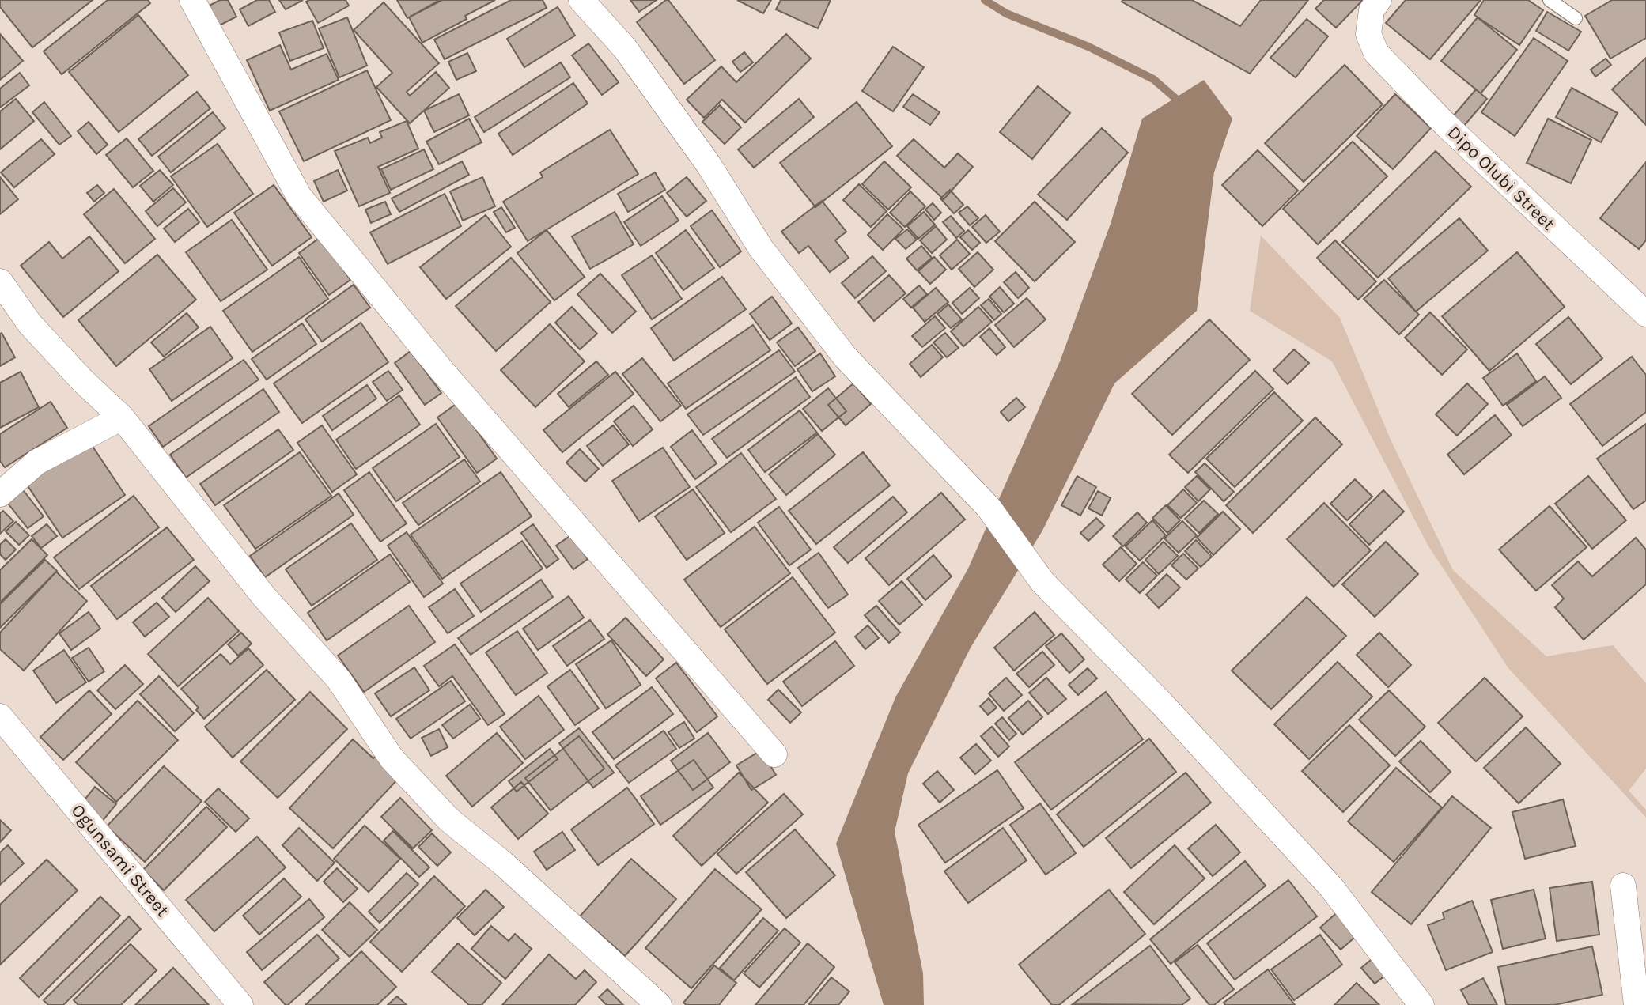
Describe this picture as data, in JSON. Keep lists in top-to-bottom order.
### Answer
{
  "streets": {
    "street": ["Dipo Olubi Street", "Ogunsami Street"]
  }
}
